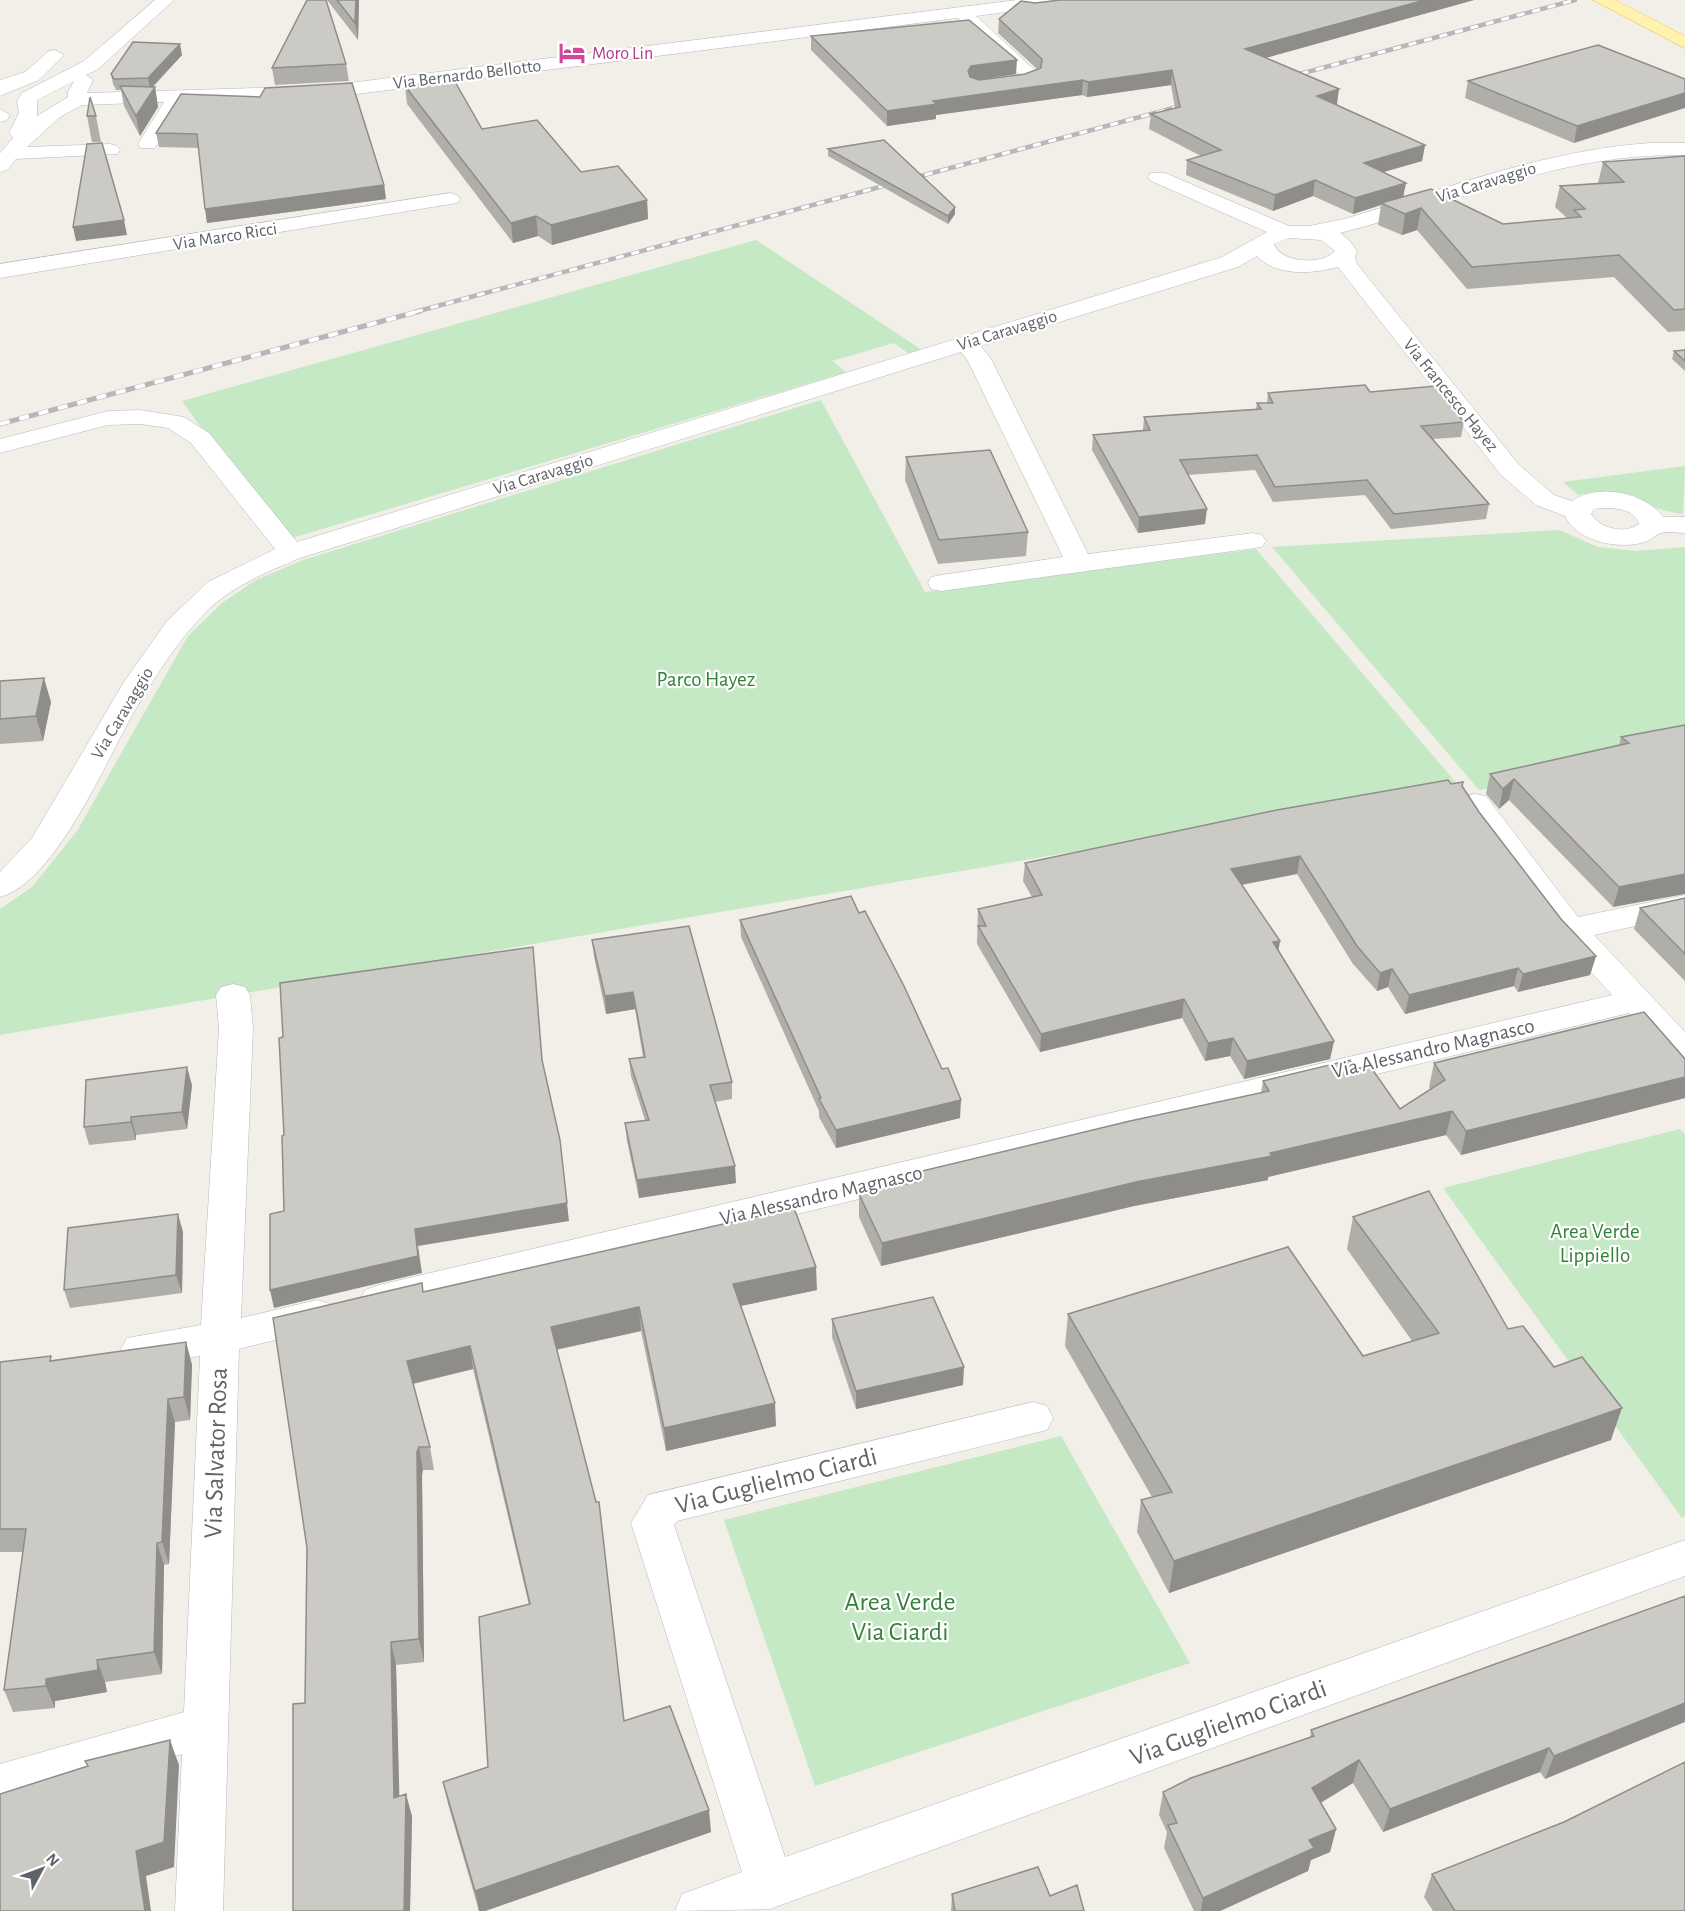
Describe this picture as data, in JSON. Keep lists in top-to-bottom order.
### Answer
{
  "streets": {
    "street": [
      "Via Bernardo Bellotto",
      "Via Caravaggio",
      "Via Marco Ricci",
      "Via Francesco Hayez",
      "Via Alessandro Magnasco",
      "Via Salvator Rosa",
      "Via Guglielmo Ciardi"
    ]
  },
  "crossings": [
    ["Via Caravaggio", "Via Francesco Hayez"],
    ["Via Alessandro Magnasco", "Via Salvator Rosa"]
  ],
  "parks": ["Parco Hayez", "Area Verde Lippiello", "Area Verde Via Ciardi"],
  "places": {
    "hotel": ["Moro Lin"]
  },
  "north": "top right"
}
